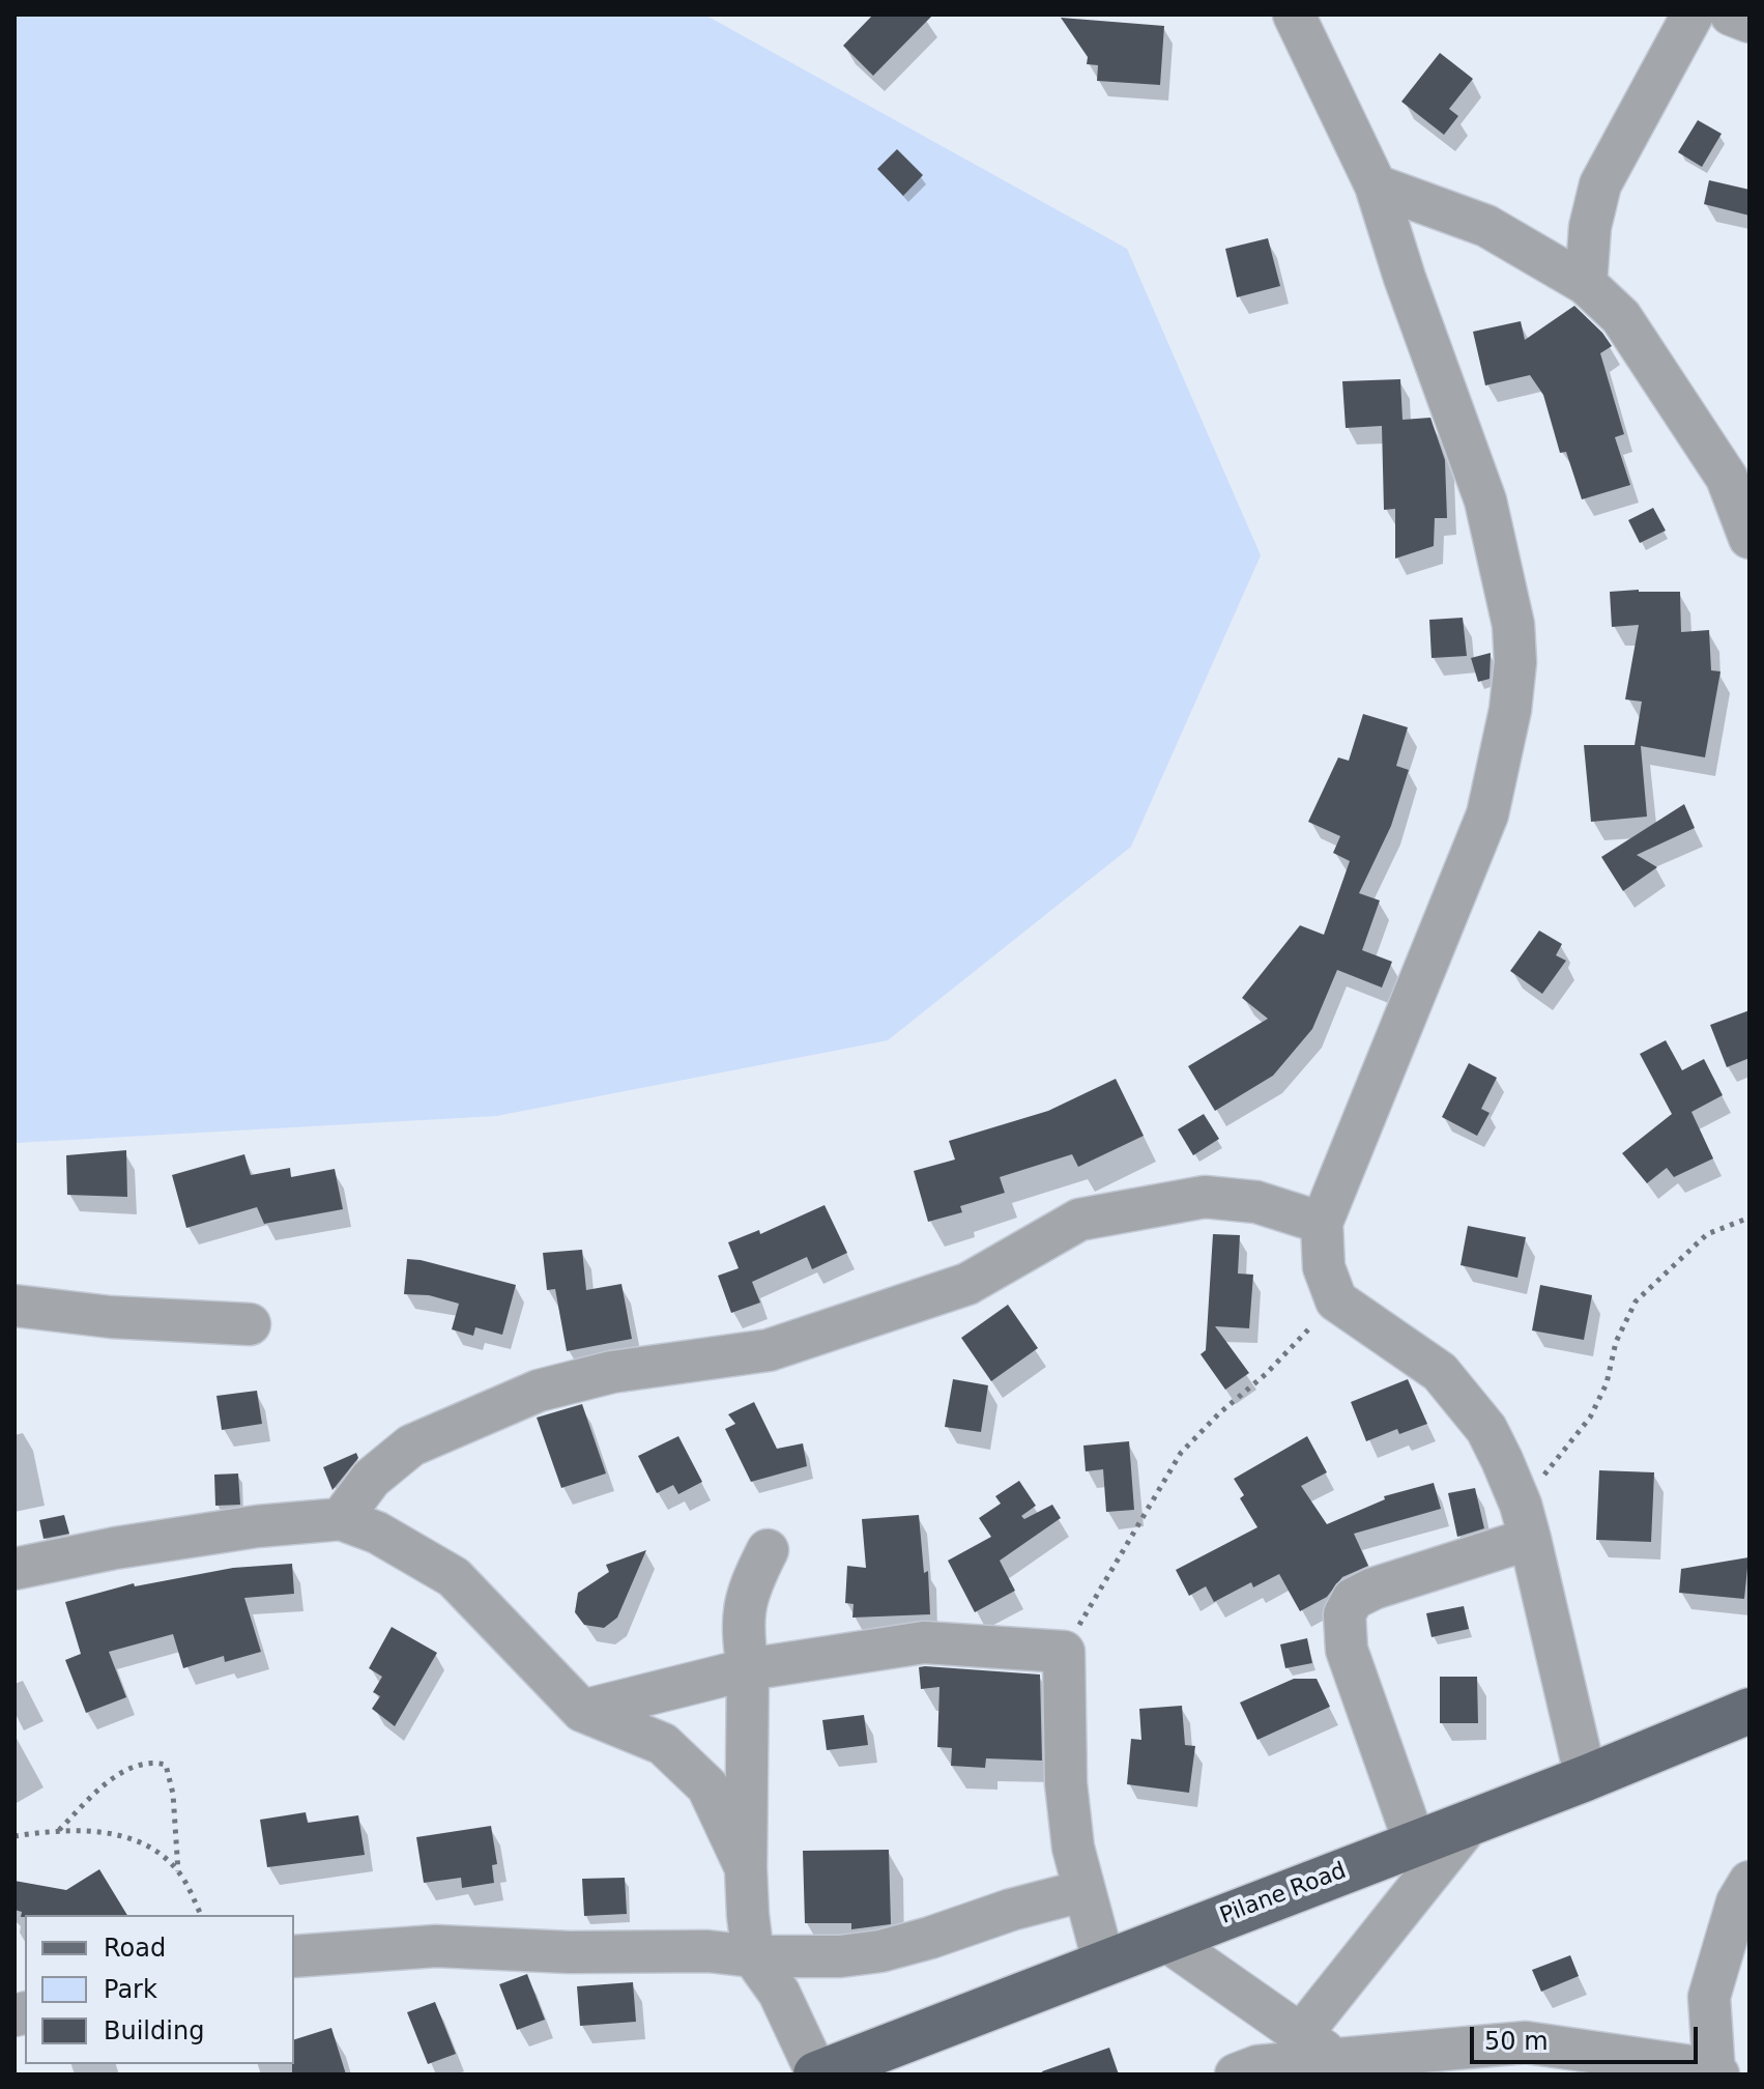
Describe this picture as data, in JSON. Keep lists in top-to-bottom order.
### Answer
{
  "streets": {
    "main road": ["Pilane Road"]
  },
  "legend": ["Road", "Park", "Building"],
  "scale_bar": "50 m"
}
